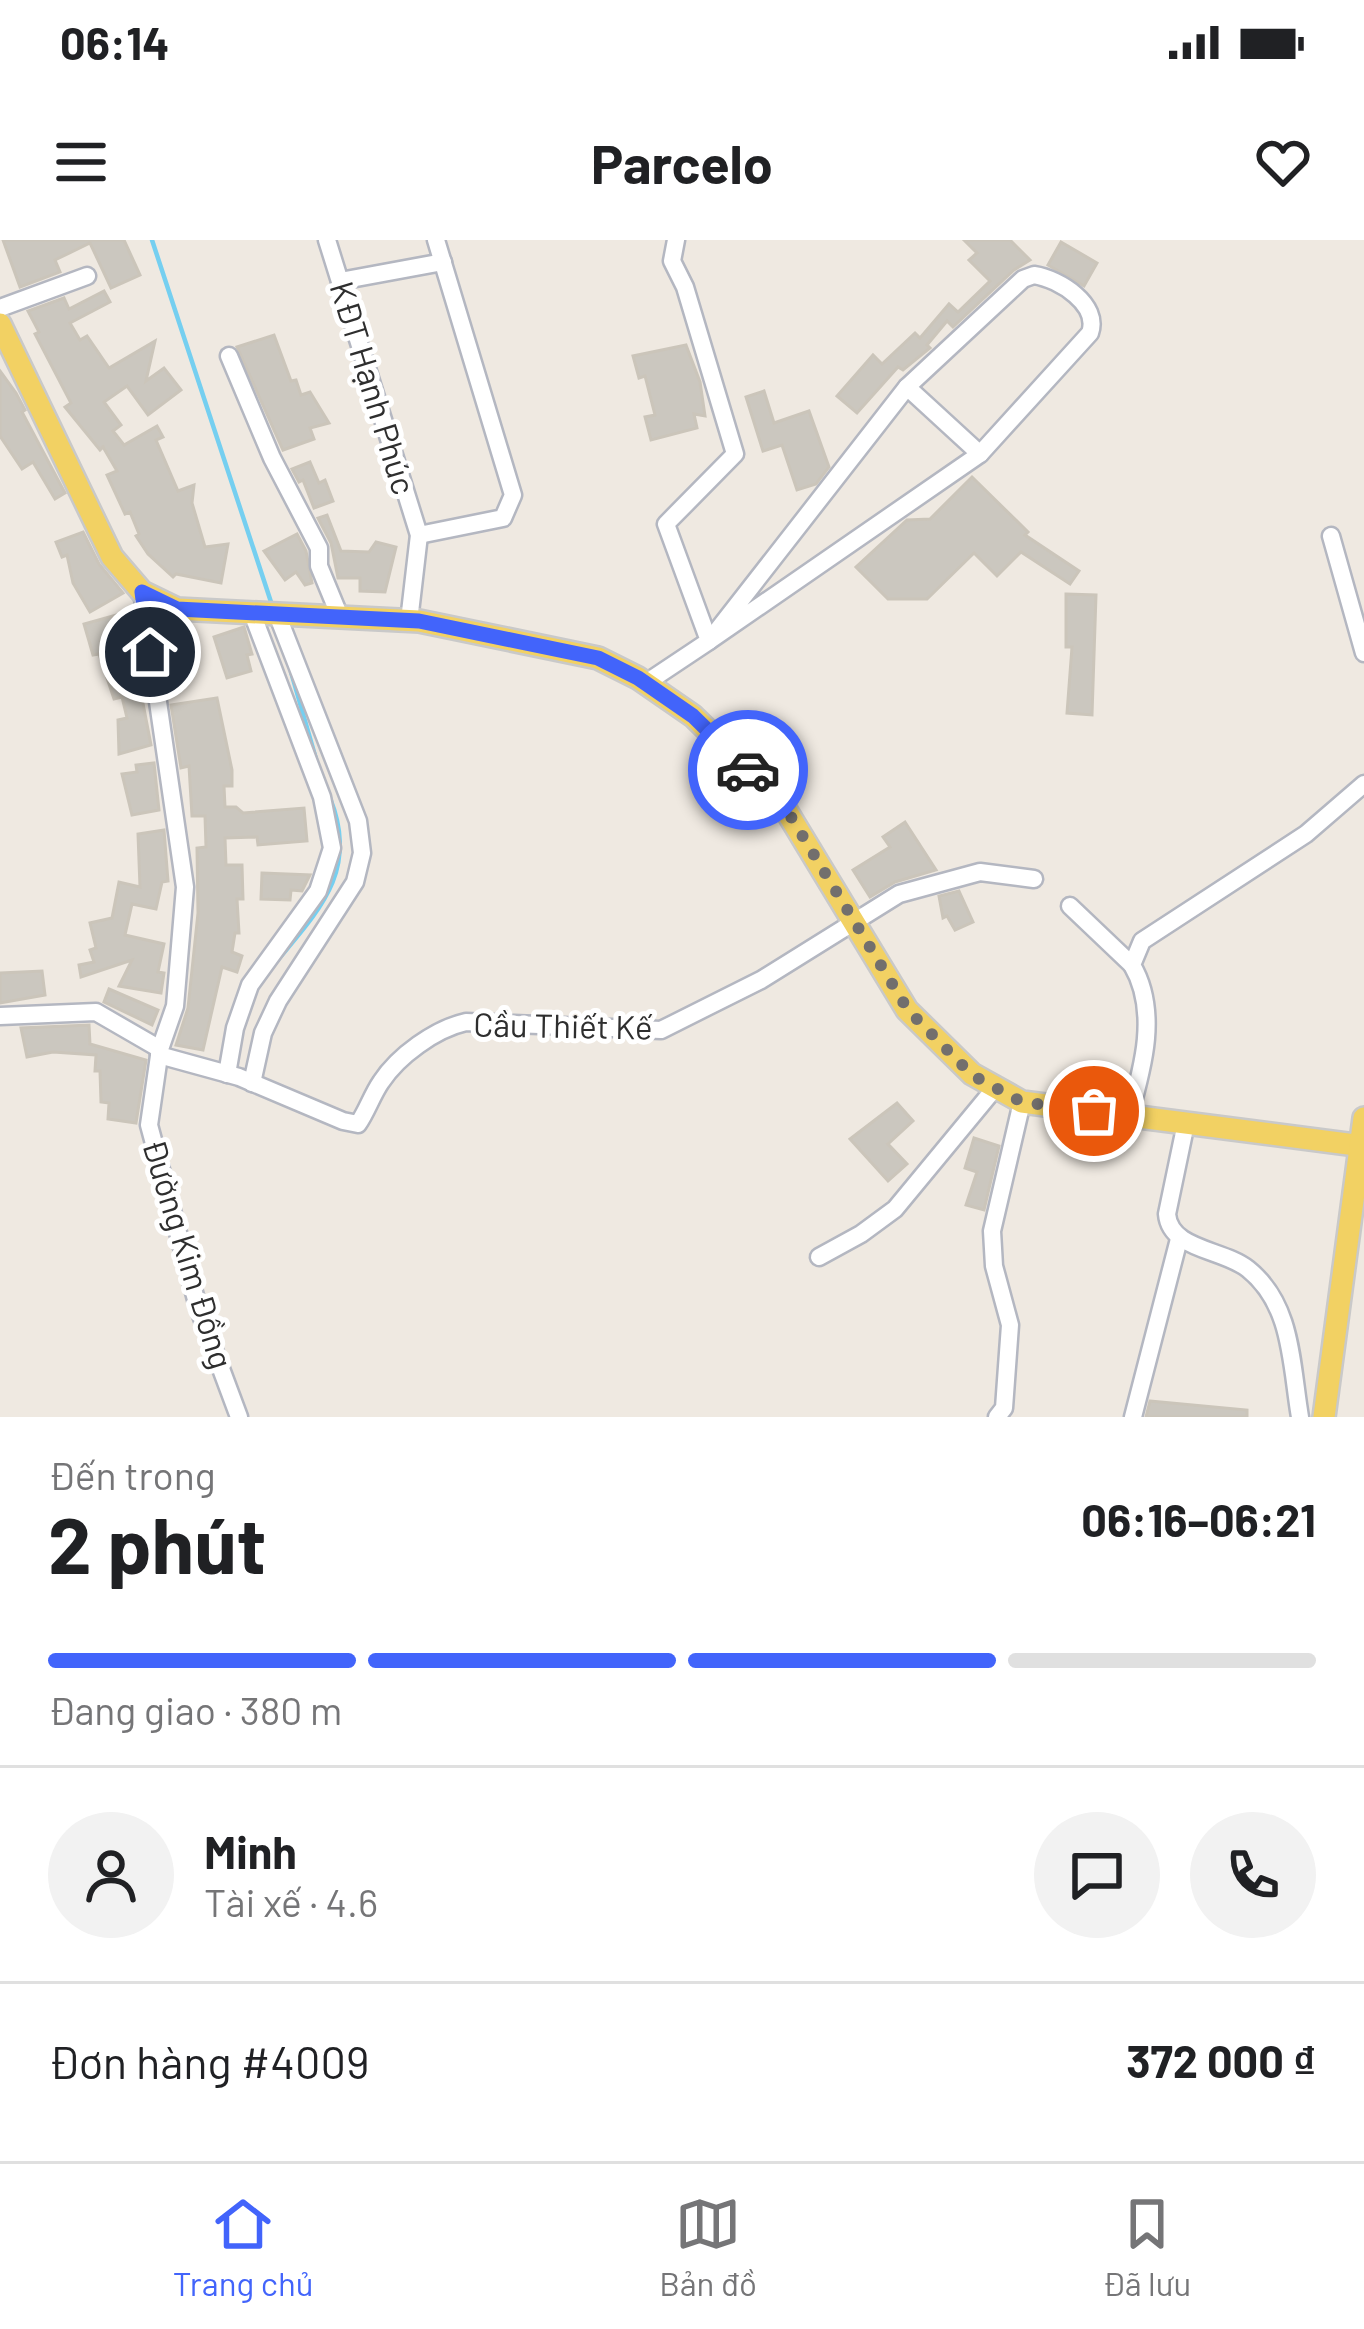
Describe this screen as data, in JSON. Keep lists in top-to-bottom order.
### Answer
{
  "streets": {
    "street": ["KĐT Hạnh Phúc", "Cầu Thiết Kế", "Đường Kim Đồng"]
  },
  "crossings": [
    ["Cầu Thiết Kế", "Đường Kim Đồng"]
  ],
  "page": {
    "status": "06:14",
    "header": "Parcelo",
    "heading": ["2 phút", "Đến trong", "06:16–06:21"],
    "panel": [
      "Minh",
      "Tài xế · 4.6",
      "Đơn hàng #4009",
      "372 000 ₫"
    ],
    "bar": "Đang giao · 380 m",
    "tabs": ["Trang chủ", "Bản đồ", "Đã lưu"]
  }
}
